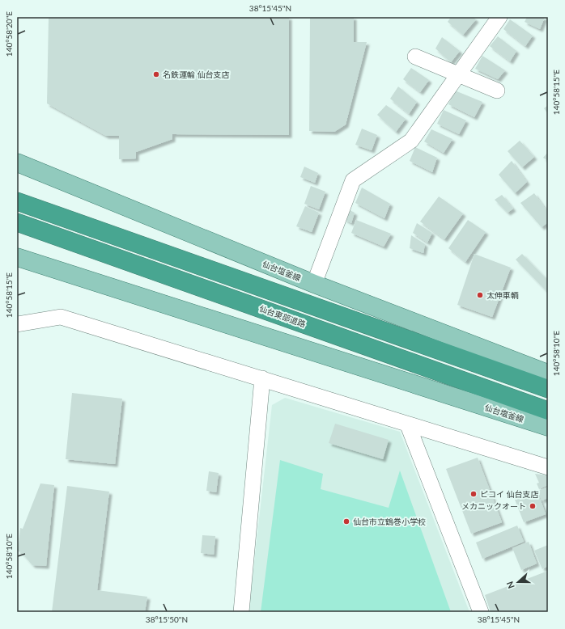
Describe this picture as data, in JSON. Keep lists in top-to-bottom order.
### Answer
{
  "streets": {
    "highway": ["仙台東部道路"],
    "main road": ["仙台塩釜線"]
  },
  "places": [
    "名鉄運輸 仙台支店",
    "太伸車輌",
    "ピコイ 仙台支店",
    "メカニックオート",
    "仙台市立鶴巻小学校"
  ],
  "north": "left",
  "coordinates": [
    "38°15'45\"N",
    "140°58'20\"E",
    "140°58'15\"E",
    "140°58'10\"E",
    "38°15'50\"N"
  ]
}
